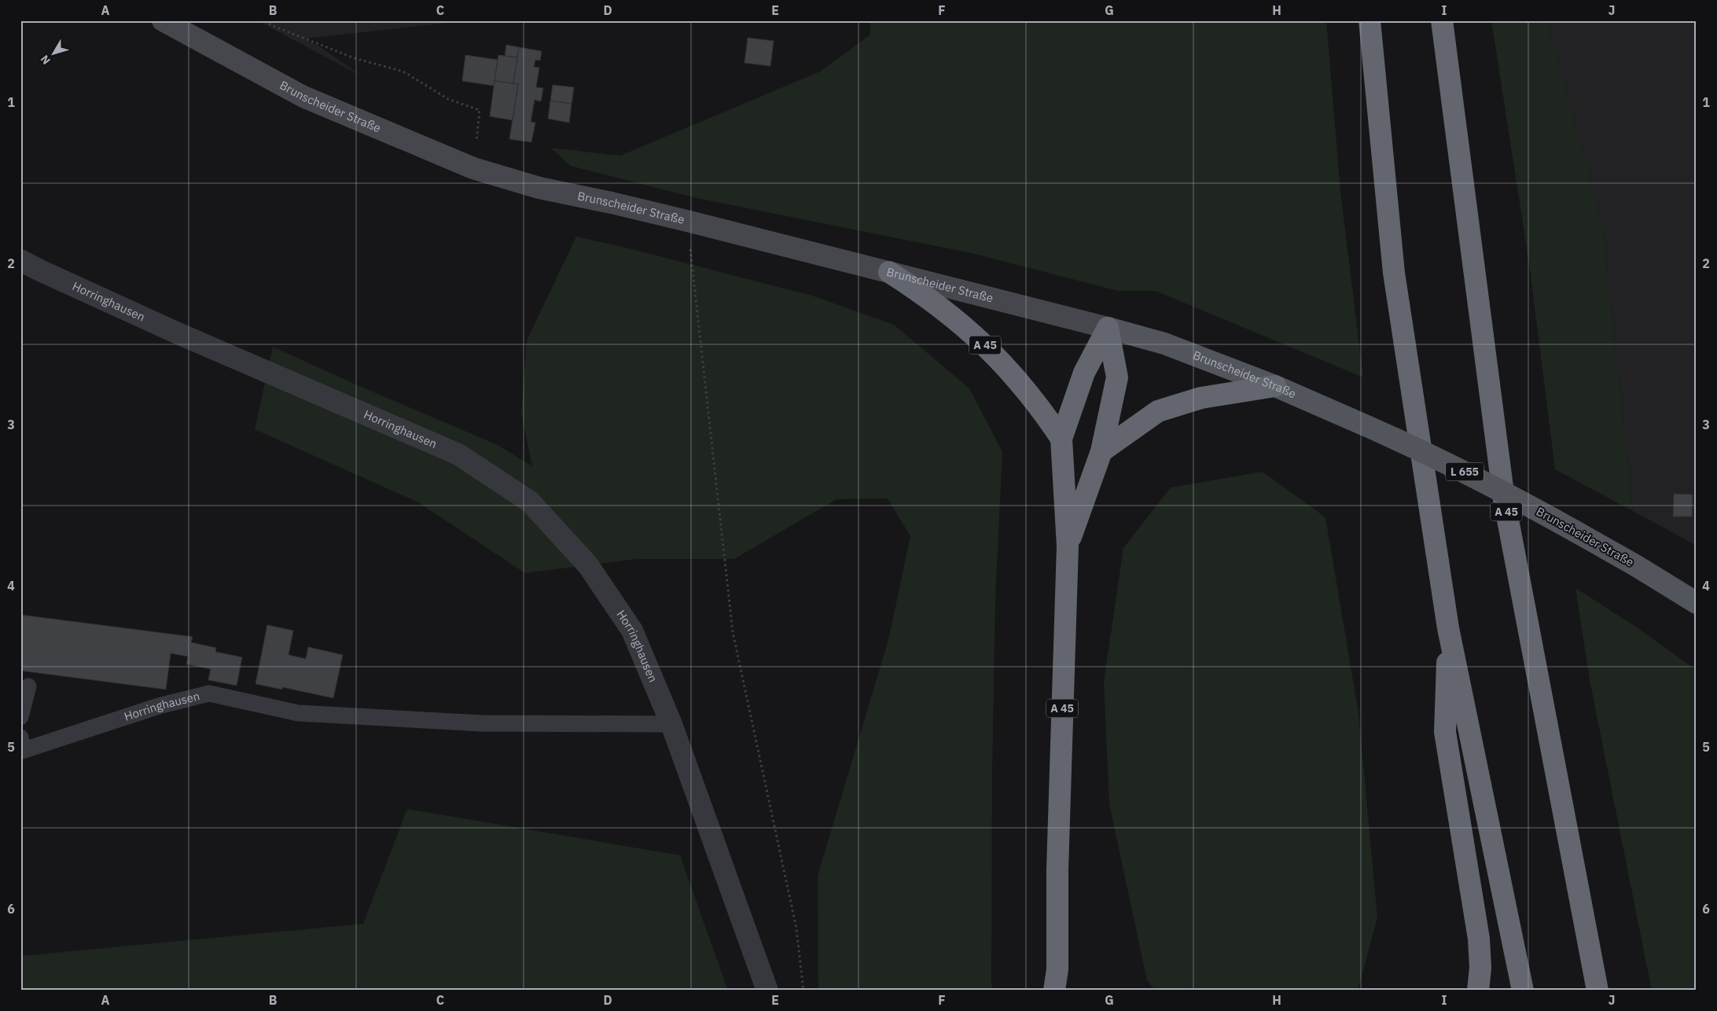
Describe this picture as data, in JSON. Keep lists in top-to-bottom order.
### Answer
{
  "streets": {
    "highway": ["A 45"],
    "main road": ["Brunscheider Straße", "L 655"],
    "street": ["Horringhausen"]
  },
  "crossings": [
    ["Brunscheider Straße", "A 45"]
  ],
  "north": "bottom left",
  "grid": {
    "columns": [
      "A",
      "B",
      "C",
      "D",
      "E",
      "F",
      "G",
      "H",
      "I",
      "J"
    ],
    "rows": [
      "1",
      "2",
      "3",
      "4",
      "5",
      "6"
    ]
  }
}
